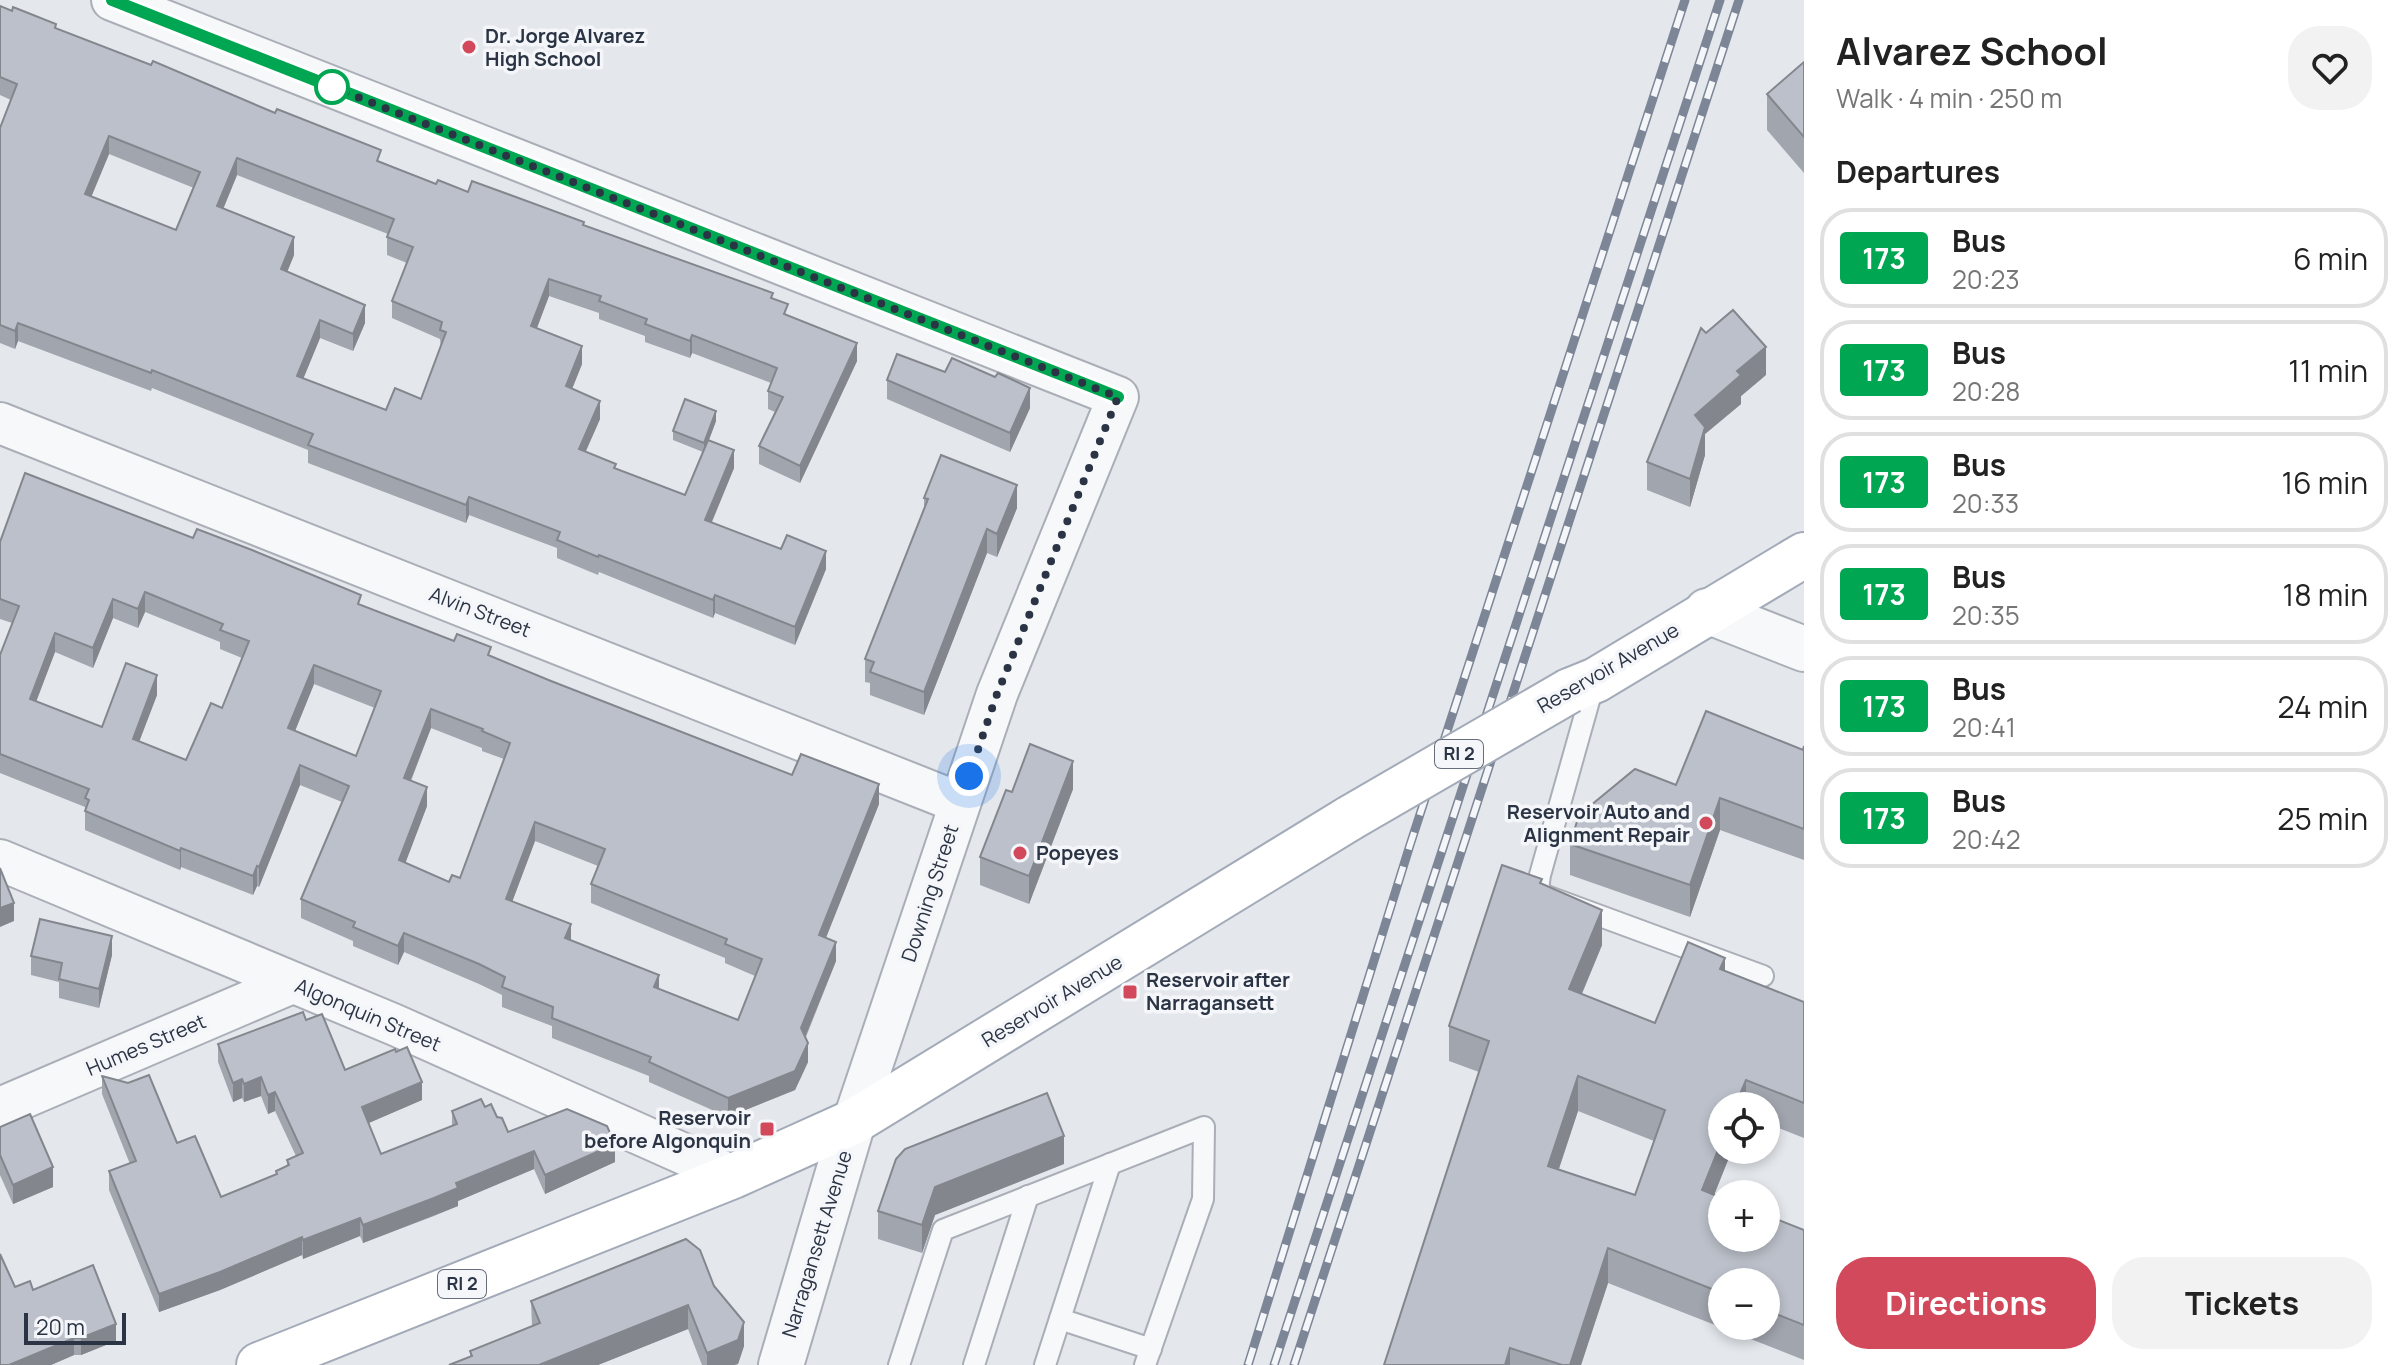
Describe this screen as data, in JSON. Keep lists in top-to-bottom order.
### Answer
{
  "streets": {
    "main road": ["Reservoir Avenue", "RI 2"],
    "street": [
      "Alvin Street",
      "Downing Street",
      "Algonquin Street",
      "Humes Street",
      "Narragansett Avenue"
    ]
  },
  "crossings": [
    ["Alvin Street", "Downing Street"],
    ["Reservoir Avenue", "Downing Street"],
    ["Reservoir Avenue", "Algonquin Street"],
    ["Reservoir Avenue", "Narragansett Avenue"],
    ["Downing Street", "Narragansett Avenue"],
    ["Algonquin Street", "Humes Street"]
  ],
  "places": {
    "other": ["Dr. Jorge Alvarez High School", "Reservoir Auto and Alignment Repair", "Popeyes"],
    "transit": ["Reservoir after Narragansett", "Reservoir before Algonquin"]
  },
  "lines": ["bus line 173"],
  "scale_bar": "20 m",
  "page": {
    "heading": [
      ["Alvarez School", "Walk · 4 min · 250 m"],
      "Departures"
    ],
    "list": [
      {
        "mark": "173",
        "name": "Bus",
        "note": "20:23",
        "value": "6 min"
      },
      {
        "mark": "173",
        "name": "Bus",
        "note": "20:28",
        "value": "11 min"
      },
      {
        "mark": "173",
        "name": "Bus",
        "note": "20:33",
        "value": "16 min"
      },
      {
        "mark": "173",
        "name": "Bus",
        "note": "20:35",
        "value": "18 min"
      },
      {
        "mark": "173",
        "name": "Bus",
        "note": "20:41",
        "value": "24 min"
      },
      {
        "mark": "173",
        "name": "Bus",
        "note": "20:42",
        "value": "25 min"
      }
    ],
    "map_buttons": ["+", "−"],
    "buttons": ["Directions", "Tickets"],
    "scale": "20 m"
  }
}
